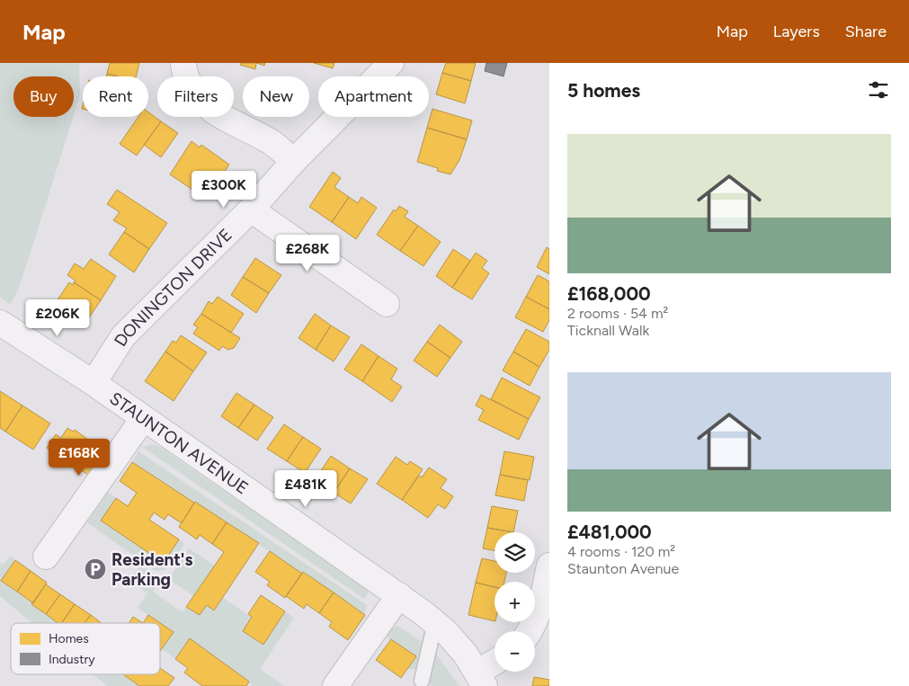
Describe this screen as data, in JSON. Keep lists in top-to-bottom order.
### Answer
{
  "streets": {
    "street": ["DONINGTON DRIVE", "STAUNTON AVENUE"]
  },
  "crossings": [
    ["DONINGTON DRIVE", "STAUNTON AVENUE"]
  ],
  "places": {
    "parking": ["Resident's Parking"]
  },
  "legend": ["Homes", "Industry"],
  "page": {
    "header": "Map",
    "nav": ["Map", "Layers", "Share"],
    "heading": "5 homes",
    "chip": [
      "Buy",
      "Rent",
      "Filters",
      "New",
      "Apartment"
    ],
    "list": [
      {
        "name": "£168,000",
        "note": "2 rooms · 54 m² · Ticknall Walk"
      },
      {
        "name": "£481,000",
        "note": "4 rooms · 120 m² · Staunton Avenue"
      }
    ],
    "price": [
      "£300K",
      "£268K",
      "£206K",
      "£168K",
      "£481K"
    ],
    "map_buttons": ["+", "−"]
  }
}
